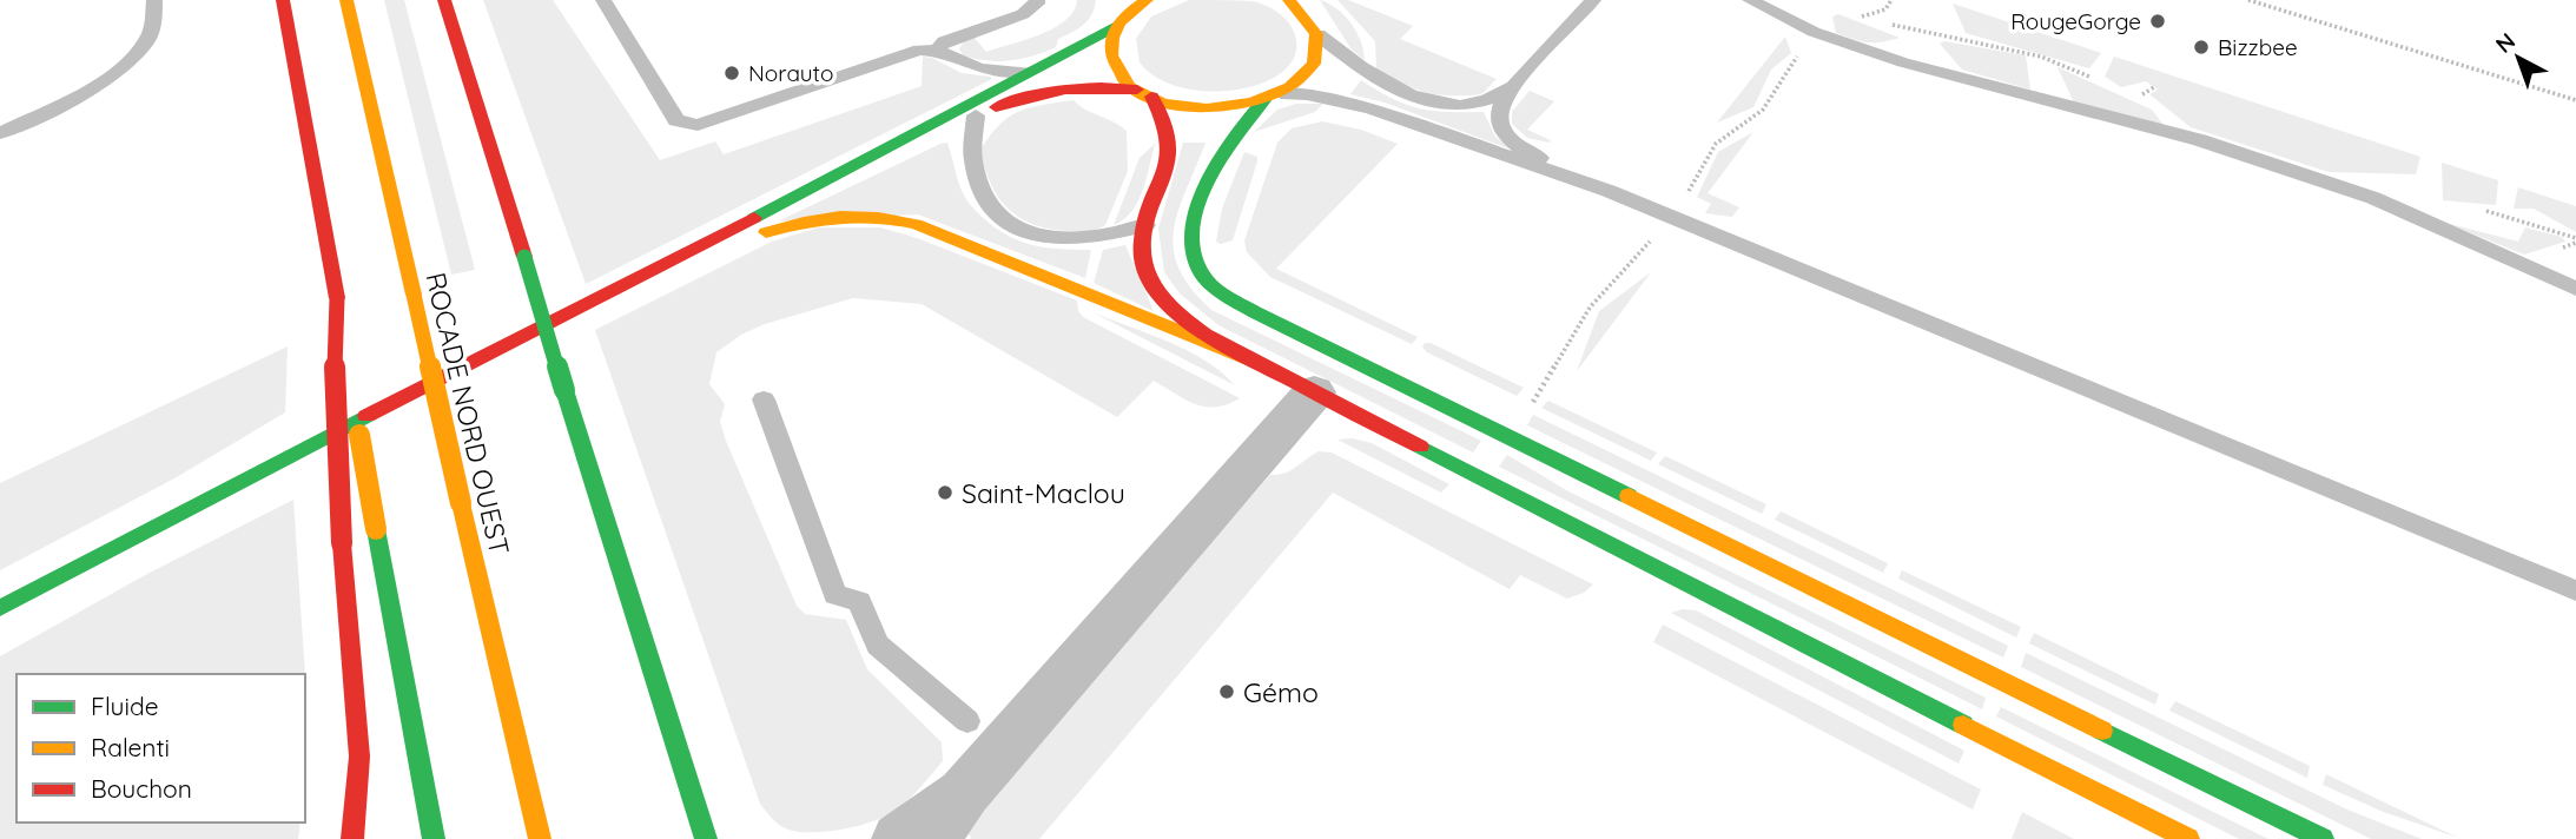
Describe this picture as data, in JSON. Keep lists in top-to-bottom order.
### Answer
{
  "streets": {
    "main road": ["ROCADE NORD OUEST"]
  },
  "places": [
    "RougeGorge",
    "Bizzbee",
    "Norauto",
    "Saint-Maclou",
    "Gémo"
  ],
  "legend": ["Fluide", "Ralenti", "Bouchon"],
  "north": "top left"
}
